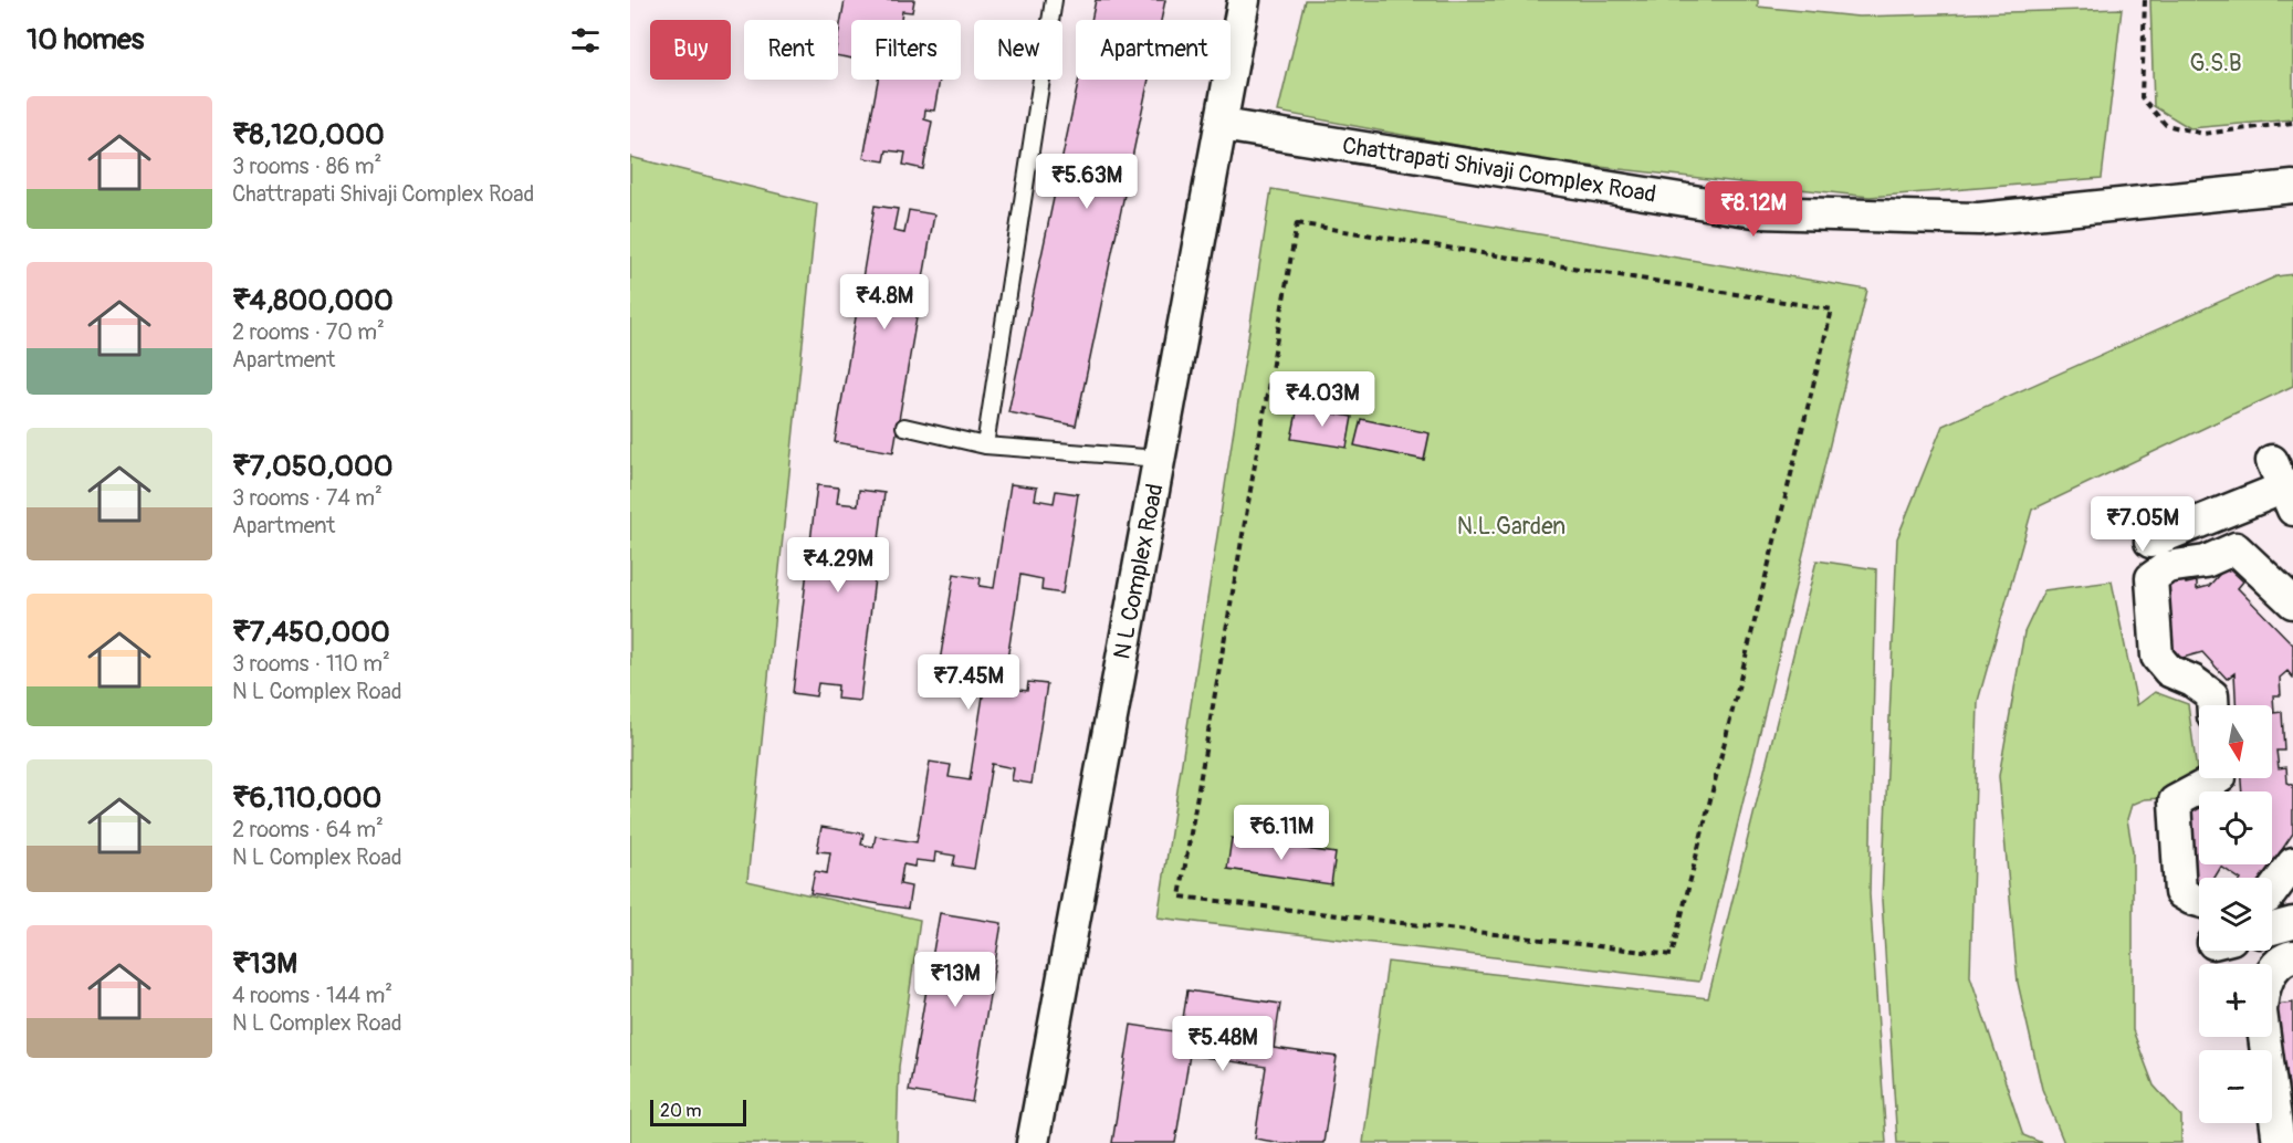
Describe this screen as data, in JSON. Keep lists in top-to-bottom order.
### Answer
{
  "streets": {
    "street": ["Chattrapati Shivaji Complex Road", "N L Complex Road"]
  },
  "crossings": [
    ["Chattrapati Shivaji Complex Road", "N L Complex Road"]
  ],
  "parks": ["G.S.B", "N.L.Garden"],
  "scale_bar": "20 m",
  "north": "bottom",
  "page": {
    "heading": "10 homes",
    "chip": [
      "Buy",
      "Rent",
      "Filters",
      "New",
      "Apartment"
    ],
    "list": [
      {
        "name": "₹8,120,000",
        "note": "3 rooms · 86 m² · Chattrapati Shivaji Complex Road"
      },
      {
        "name": "₹4,800,000",
        "note": "2 rooms · 70 m² · Apartment"
      },
      {
        "name": "₹7,050,000",
        "note": "3 rooms · 74 m² · Apartment"
      },
      {
        "name": "₹7,450,000",
        "note": "3 rooms · 110 m² · N L Complex Road"
      },
      {
        "name": "₹6,110,000",
        "note": "2 rooms · 64 m² · N L Complex Road"
      },
      {
        "name": "₹13M",
        "note": "4 rooms · 144 m² · N L Complex Road"
      }
    ],
    "price": [
      "₹5.63M",
      "₹8.12M",
      "₹4.8M",
      "₹4.03M",
      "₹7.05M",
      "₹4.29M",
      "₹7.45M",
      "₹6.11M",
      "₹13M",
      "₹5.48M"
    ],
    "map_buttons": ["+", "−"],
    "scale": "20 m"
  }
}
